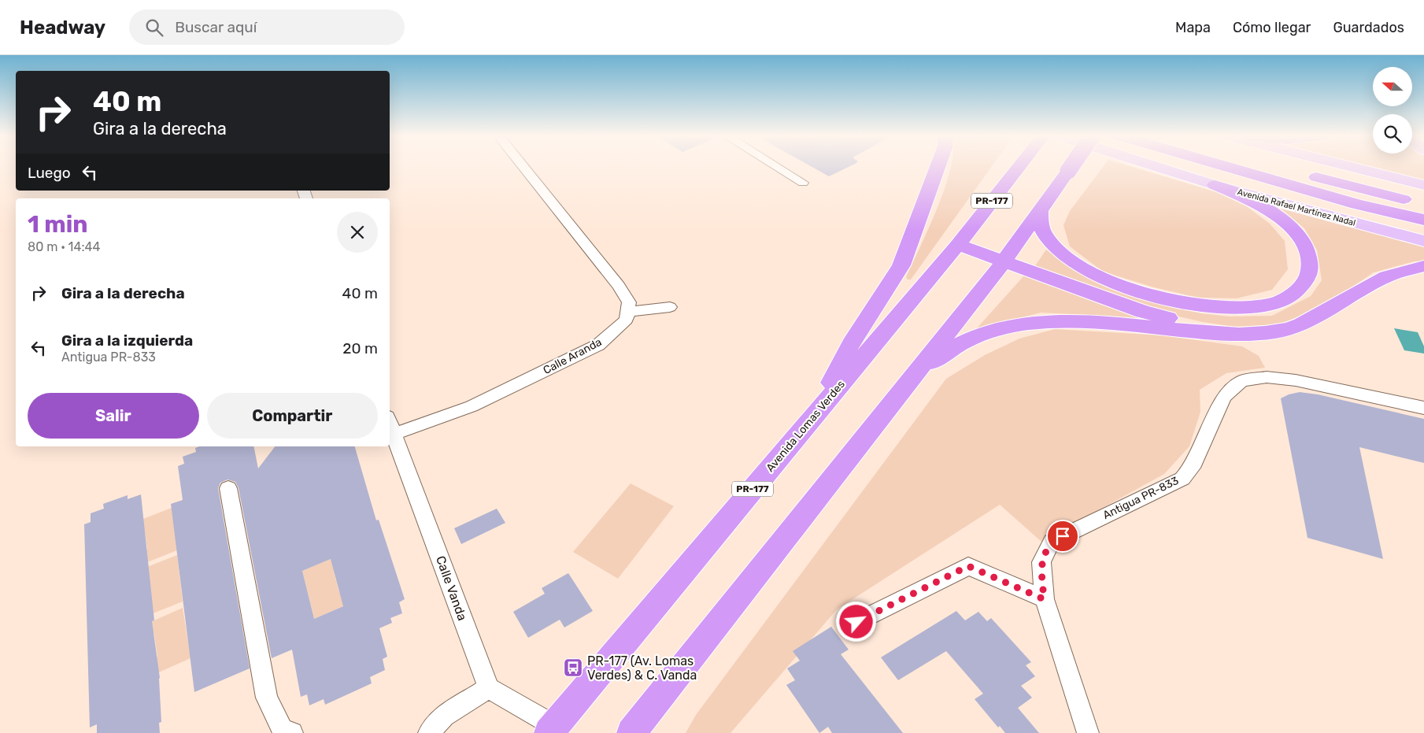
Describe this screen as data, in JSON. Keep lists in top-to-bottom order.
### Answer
{
  "streets": {
    "highway": ["PR-177", "Avenida Lomas Verdes"],
    "main road": ["Avenida Rafael Martínez Nadal"],
    "street": ["Calle Aranda", "Antigua PR-833", "Calle Vanda"]
  },
  "crossings": [
    ["Calle Aranda", "Calle Vanda"]
  ],
  "places": {
    "bus stop": ["PR-177 (Av. Lomas Verdes) & C. Vanda"]
  },
  "north": "left",
  "page": {
    "header": "Headway",
    "search": "Buscar aquí",
    "nav": ["Mapa", "Cómo llegar", "Guardados"],
    "turn": ["40 m", "Gira a la derecha"],
    "then": "Luego",
    "heading": ["1 min", "80 m · 14:44"],
    "list": [
      {
        "name": "Gira a la derecha",
        "value": "40 m"
      },
      {
        "name": "Gira a la izquierda",
        "note": "Antigua PR-833",
        "value": "20 m"
      }
    ],
    "buttons": ["Salir", "Compartir"]
  }
}
